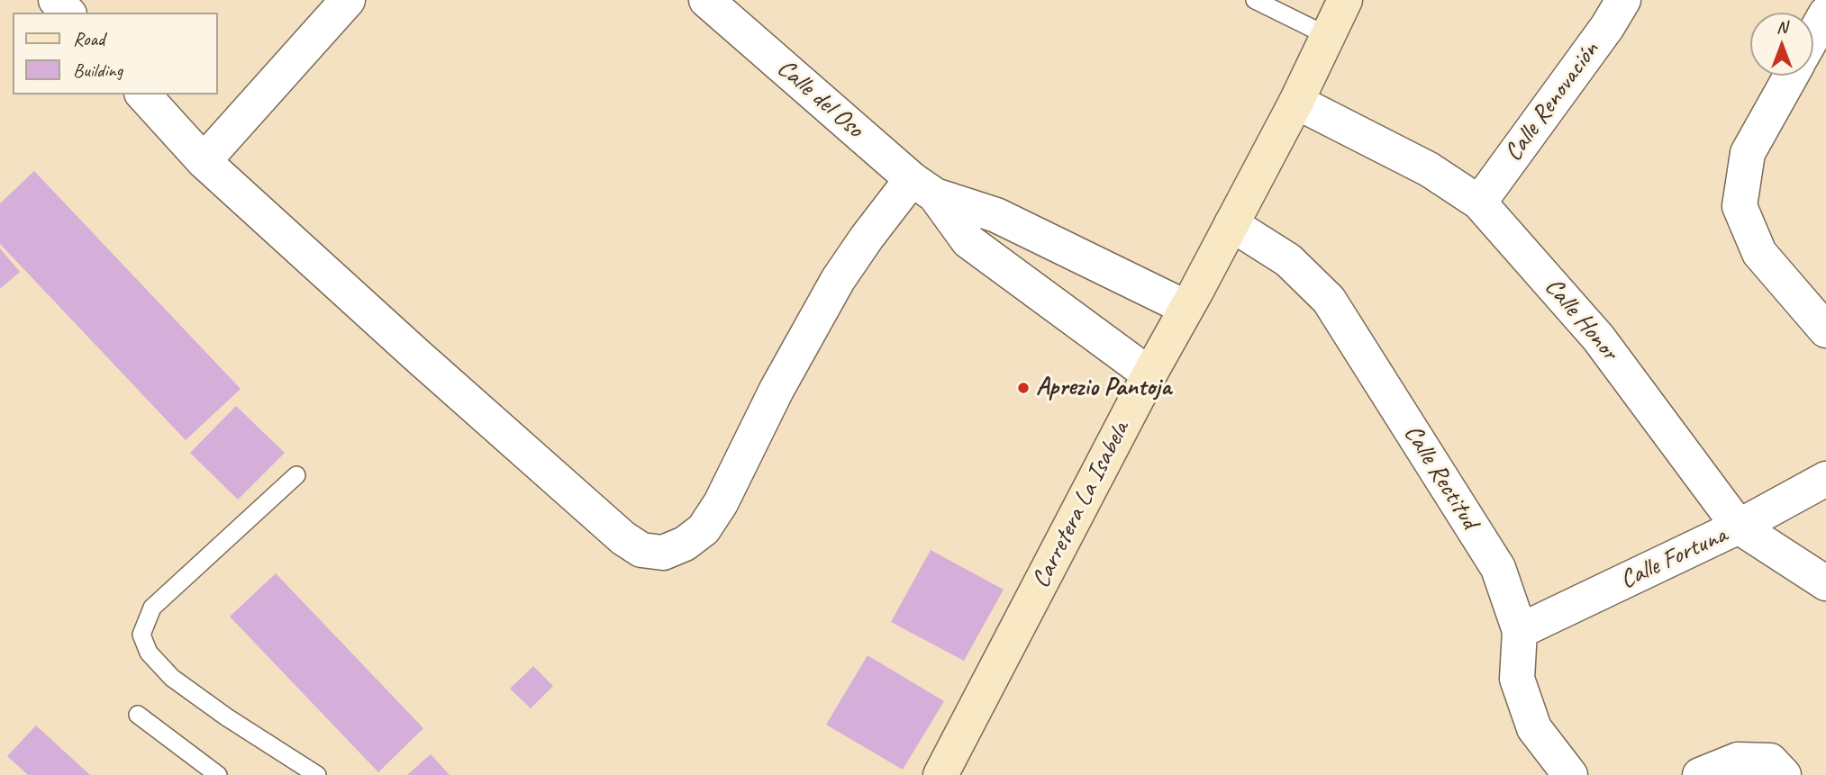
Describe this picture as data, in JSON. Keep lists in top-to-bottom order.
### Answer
{
  "streets": {
    "main road": ["Carretera La Isabela"],
    "street": [
      "Calle del Oso",
      "Calle Renovación",
      "Calle Honor",
      "Calle Rectitud",
      "Calle Fortuna"
    ]
  },
  "crossings": [
    ["Calle del Oso", "Carretera La Isabela"],
    ["Calle Renovación", "Calle Honor"],
    ["Calle Honor", "Carretera La Isabela"],
    ["Calle Honor", "Calle Fortuna"],
    ["Calle Rectitud", "Carretera La Isabela"],
    ["Calle Rectitud", "Calle Fortuna"]
  ],
  "places": ["Aprezio Pantoja"],
  "legend": ["Road", "Building"],
  "north": "top"
}
